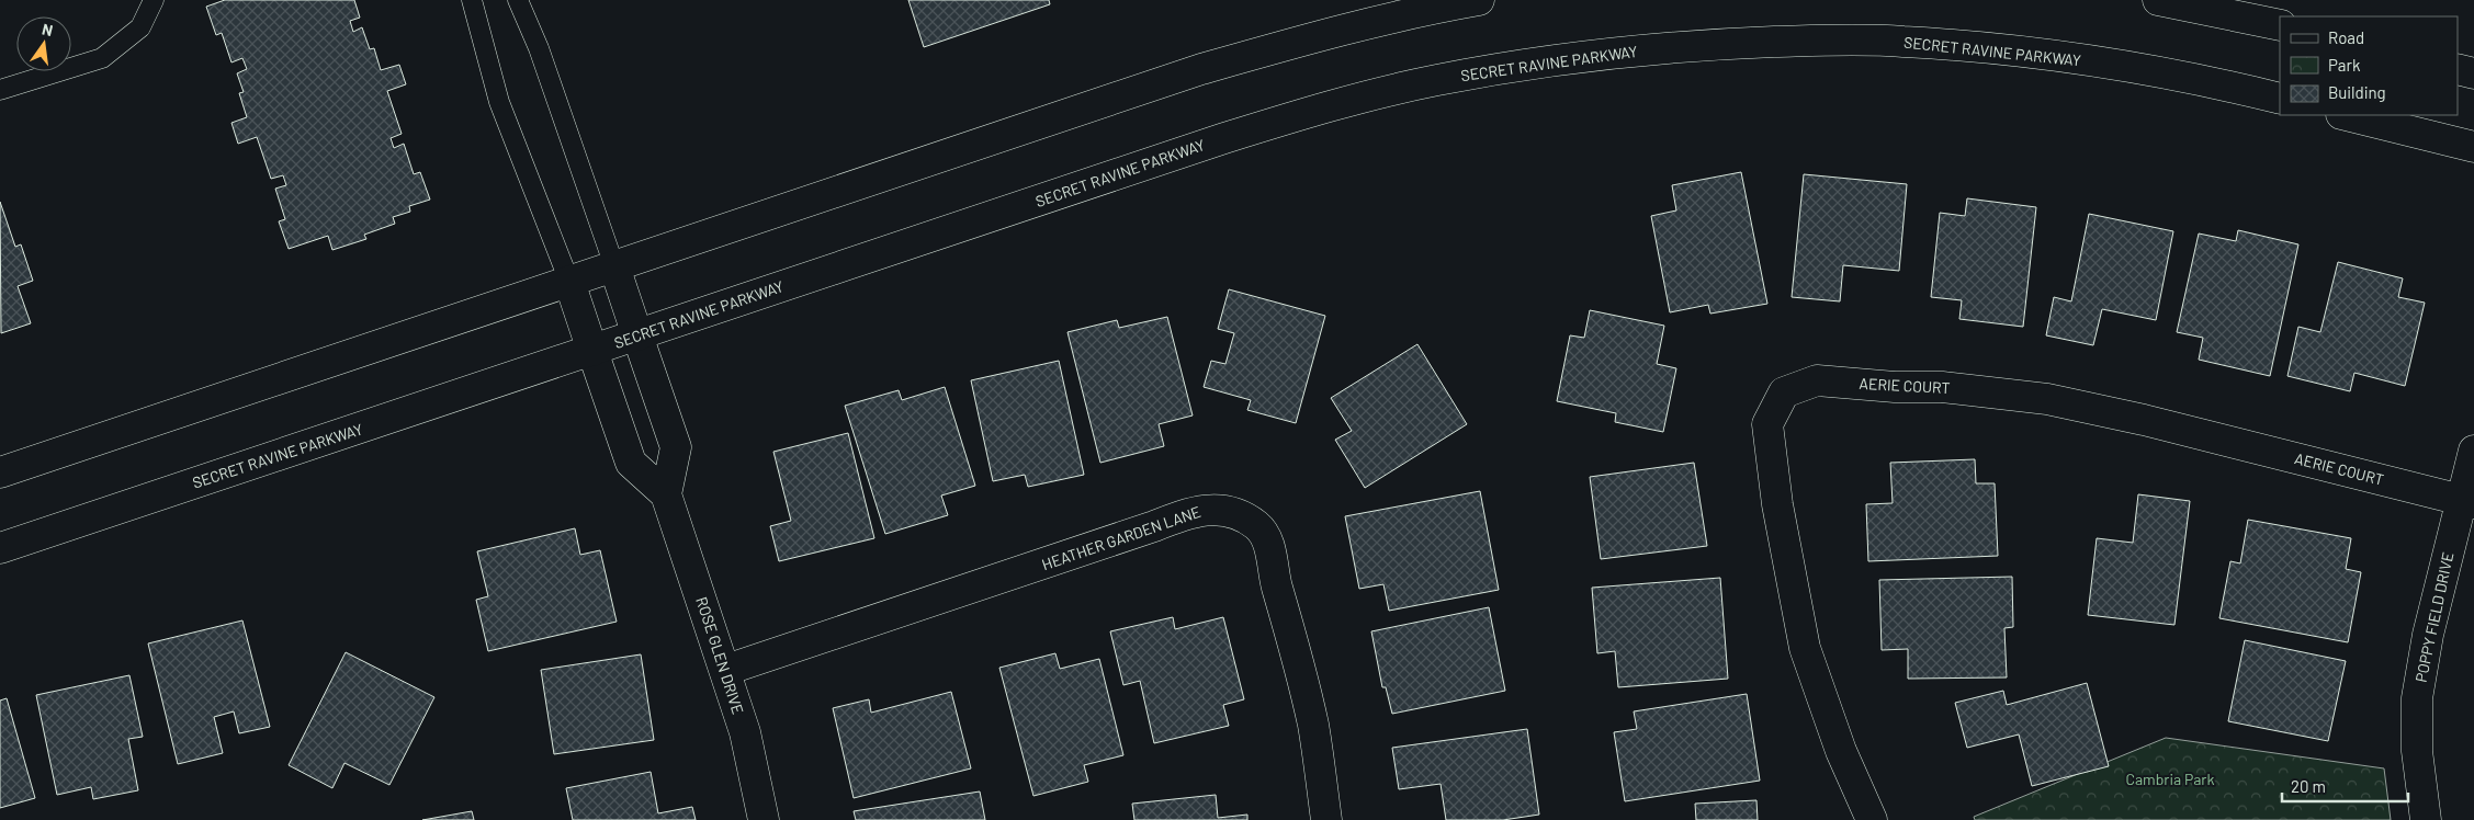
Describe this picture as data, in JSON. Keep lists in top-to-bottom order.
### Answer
{
  "streets": {
    "main road": [
      "SECRET RAVINE PARKWAY",
      "AERIE COURT",
      "HEATHER GARDEN LANE",
      "POPPY FIELD DRIVE",
      "ROSE GLEN DRIVE"
    ]
  },
  "crossings": [
    ["SECRET RAVINE PARKWAY", "ROSE GLEN DRIVE"],
    ["AERIE COURT", "POPPY FIELD DRIVE"],
    ["HEATHER GARDEN LANE", "ROSE GLEN DRIVE"]
  ],
  "parks": ["Cambria Park"],
  "legend": ["Road", "Park", "Building"],
  "scale_bar": "20 m",
  "north": "top"
}
